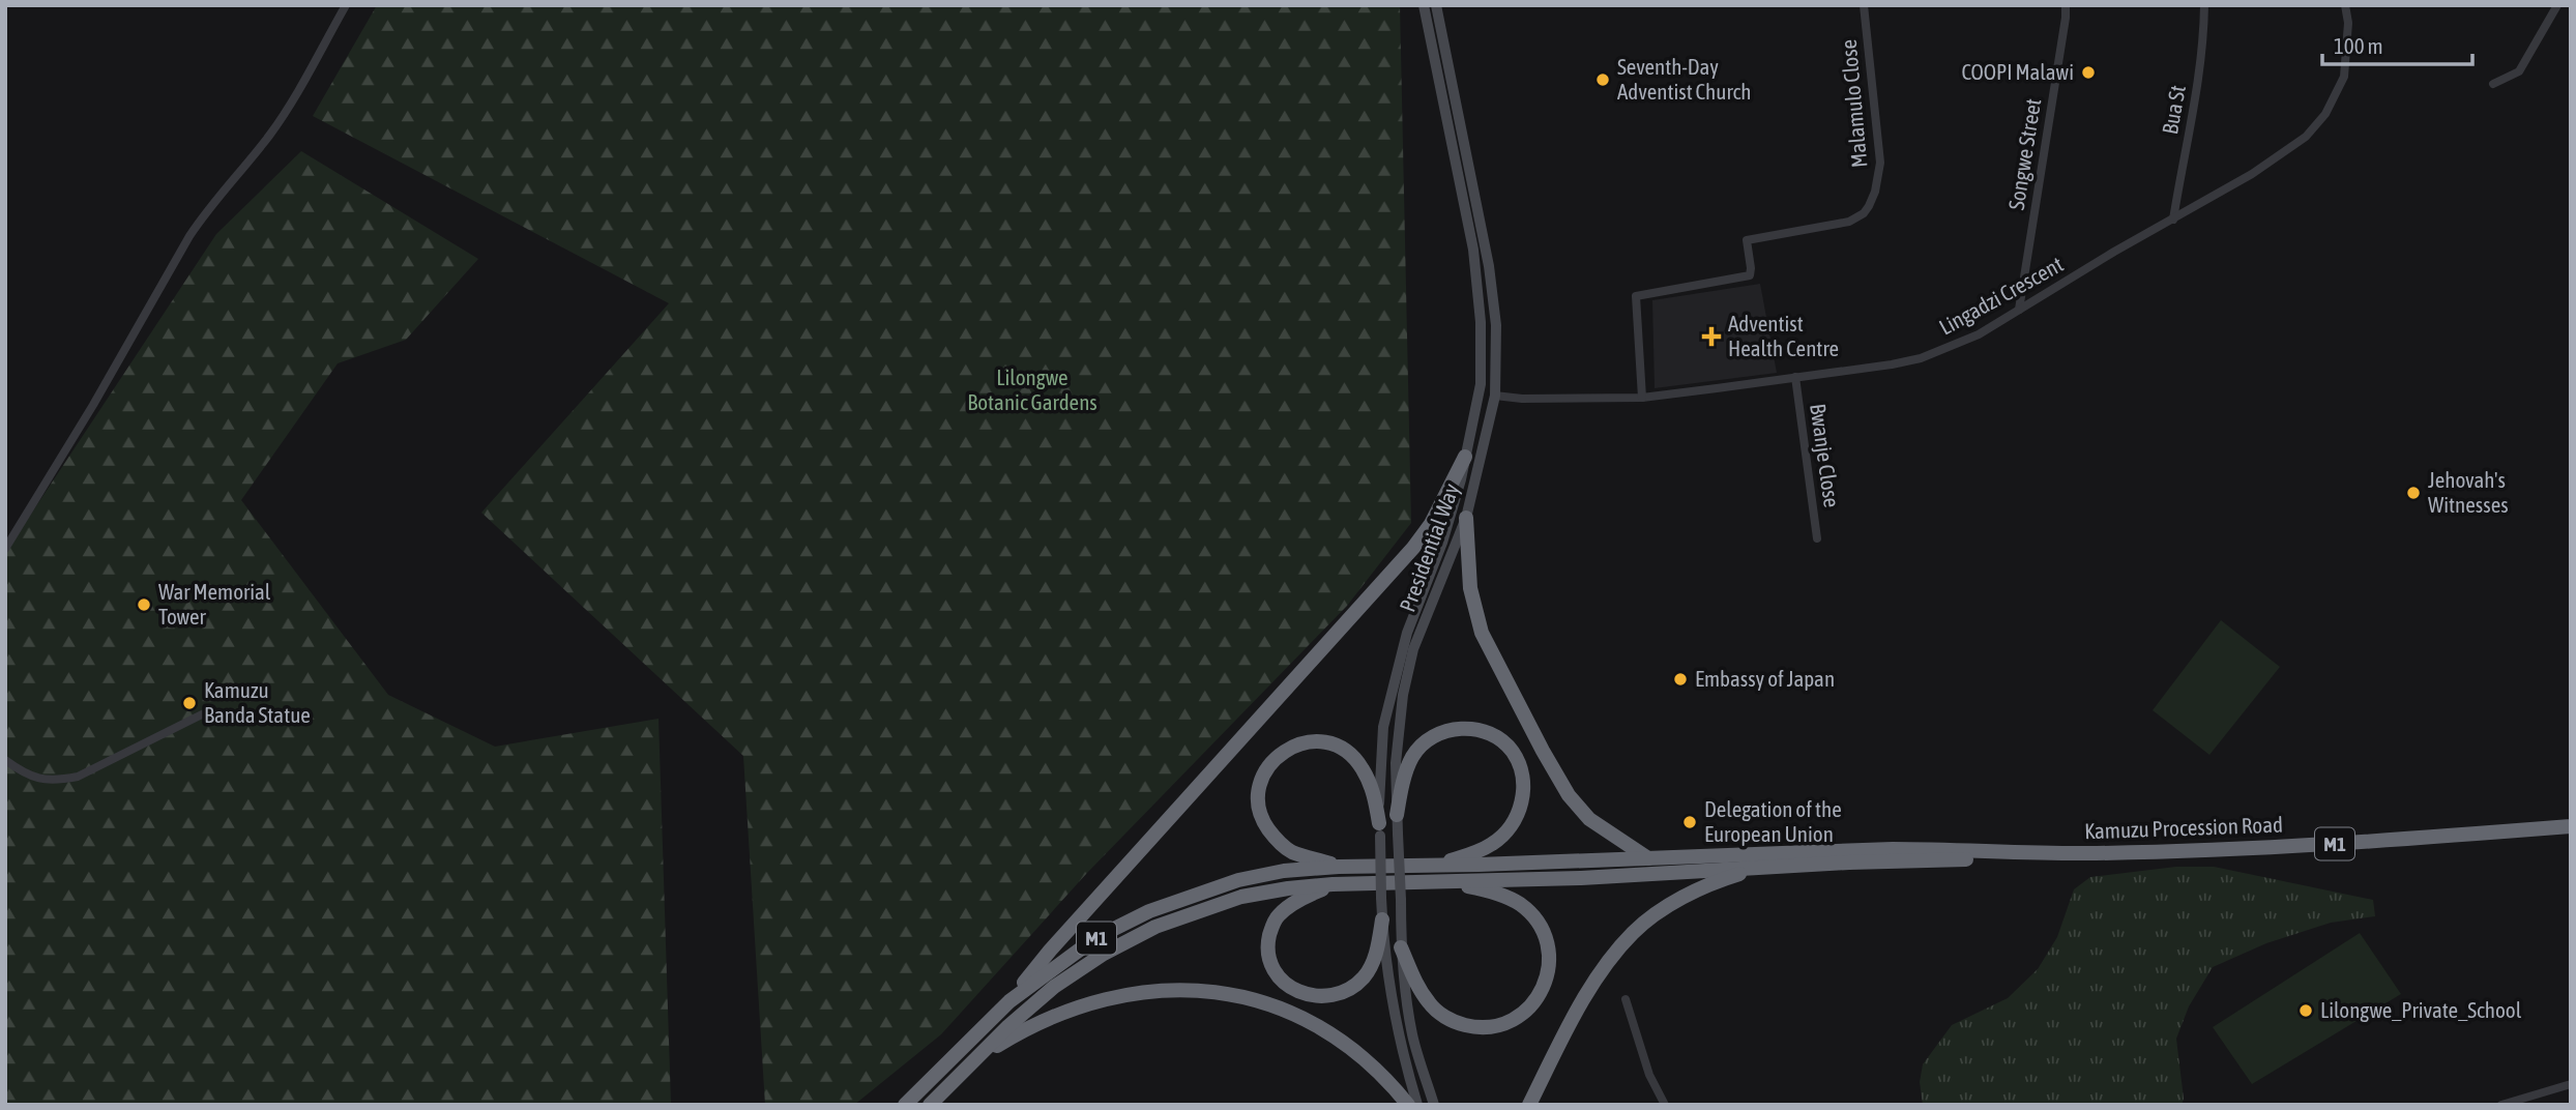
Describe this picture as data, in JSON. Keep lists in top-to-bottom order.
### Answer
{
  "streets": {
    "highway": ["Kamuzu Procession Road", "M1"],
    "main road": ["Presidential Way"],
    "street": [
      "Malamulo Close",
      "Bua St",
      "Songwe Street",
      "Lingadzi Crescent",
      "Bwanje Close"
    ]
  },
  "crossings": [
    ["Malamulo Close", "Lingadzi Crescent"],
    ["Bua St", "Lingadzi Crescent"],
    ["Songwe Street", "Lingadzi Crescent"],
    ["Lingadzi Crescent", "Bwanje Close"],
    ["Lingadzi Crescent", "Presidential Way"],
    ["Kamuzu Procession Road", "M1"]
  ],
  "parks": ["Lilongwe Botanic Gardens"],
  "places": {
    "other": [
      "COOPI Malawi",
      "Seventh-Day Adventist Church",
      "Jehovah's Witnesses",
      "War Memorial Tower",
      "Embassy of Japan",
      "Kamuzu Banda Statue",
      "Delegation of the European Union",
      "Lilongwe_Private_School"
    ],
    "health": ["Adventist Health Centre"]
  },
  "scale_bar": "100 m"
}
